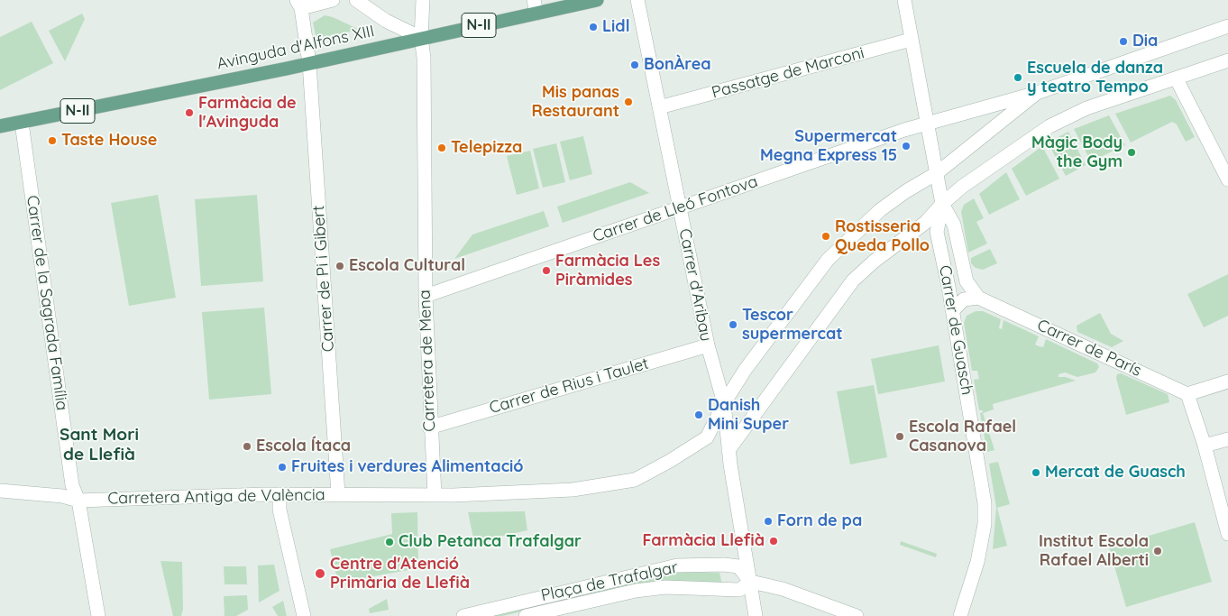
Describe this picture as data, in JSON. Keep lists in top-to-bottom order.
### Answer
{
  "streets": {
    "main road": ["N-II", "Avinguda d'Alfons XIII"],
    "street": [
      "Passatge de Marconi",
      "Carrer de Lleó Fontova",
      "Carrer de Pi i Gibert",
      "Carrer d'Aribau",
      "Carrer de la Sagrada Família",
      "Carrer de Guasch",
      "Carrer de París",
      "Carretera de Mena",
      "Carrer de Rius i Taulet",
      "Carretera Antiga de València",
      "Plaça de Trafalgar"
    ]
  },
  "crossings": [
    ["Avinguda d'Alfons XIII", "Carrer de Pi i Gibert"],
    ["Avinguda d'Alfons XIII", "Carrer de la Sagrada Família"],
    ["Avinguda d'Alfons XIII", "Carretera de Mena"],
    ["Passatge de Marconi", "Carrer d'Aribau"],
    ["Passatge de Marconi", "Carrer de Guasch"],
    ["Carrer de Lleó Fontova", "Carrer d'Aribau"],
    ["Carrer de Lleó Fontova", "Carrer de Guasch"],
    ["Carrer de Lleó Fontova", "Carretera de Mena"],
    ["Carrer de Pi i Gibert", "Carretera Antiga de València"],
    ["Carrer d'Aribau", "Carrer de Rius i Taulet"],
    ["Carrer de la Sagrada Família", "Carretera Antiga de València"],
    ["Carrer de Guasch", "Carrer de París"],
    ["Carretera de Mena", "Carrer de Rius i Taulet"],
    ["Carretera de Mena", "Carretera Antiga de València"]
  ],
  "districts": ["Sant Mori de Llefià"],
  "places": [
    "Lidl",
    "Dia",
    "BonÀrea",
    "Escuela de danza y teatro Tempo",
    "Mis panas Restaurant",
    "Farmàcia de l'Avinguda",
    "Taste House",
    "Supermercat Megna Express 15",
    "Telepizza",
    "Màgic Body the Gym",
    "Rostisseria Queda Pollo",
    "Escola Cultural",
    "Farmàcia Les Piràmides",
    "Tescor supermercat",
    "Danish Mini Super",
    "Escola Rafael Casanova",
    "Escola Ítaca",
    "Fruites i verdures Alimentació",
    "Mercat de Guasch",
    "Forn de pa",
    "Farmàcia Llefià",
    "Club Petanca Trafalgar",
    "Institut Escola Rafael Alberti",
    "Centre d'Atenció Primària de Llefià"
  ]
}
